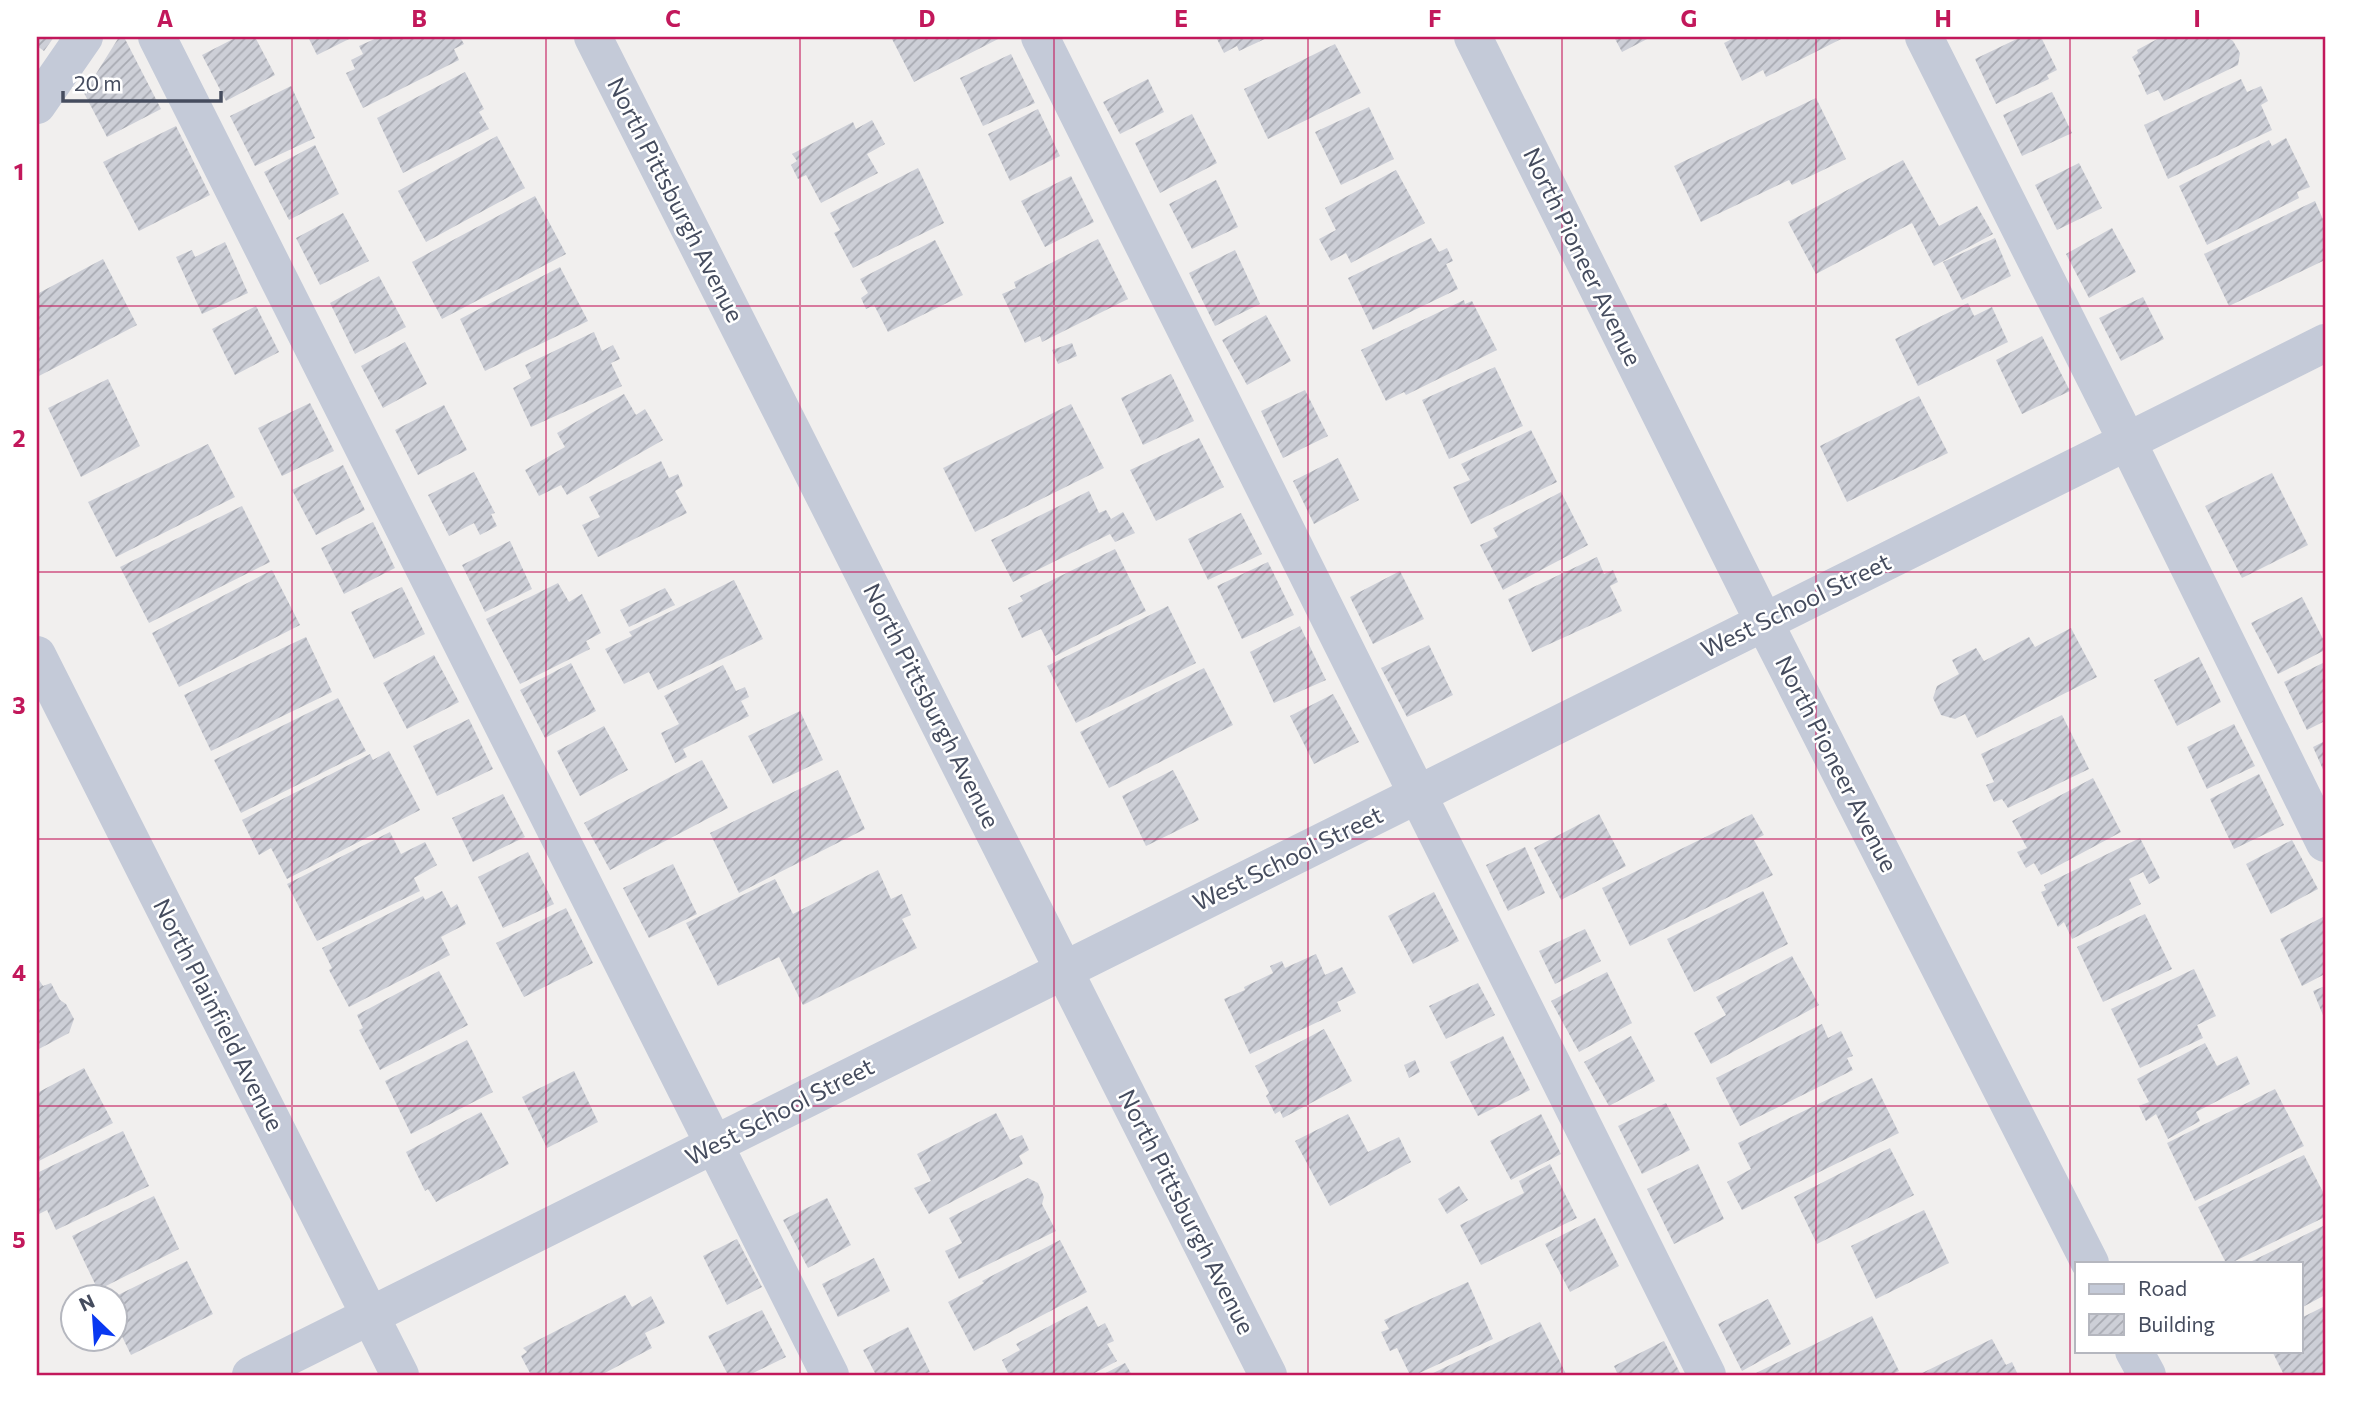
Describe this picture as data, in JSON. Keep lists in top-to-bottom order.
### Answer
{
  "streets": {
    "street": [
      "North Pittsburgh Avenue",
      "North Pioneer Avenue",
      "West School Street",
      "North Plainfield Avenue"
    ]
  },
  "crossings": [
    ["North Pittsburgh Avenue", "West School Street"],
    ["North Pioneer Avenue", "West School Street"],
    ["West School Street", "North Plainfield Avenue"]
  ],
  "legend": ["Road", "Building"],
  "scale_bar": "20 m",
  "north": "top left",
  "grid": {
    "columns": [
      "A",
      "B",
      "C",
      "D",
      "E",
      "F",
      "G",
      "H",
      "I"
    ],
    "rows": [
      "1",
      "2",
      "3",
      "4",
      "5"
    ]
  }
}
